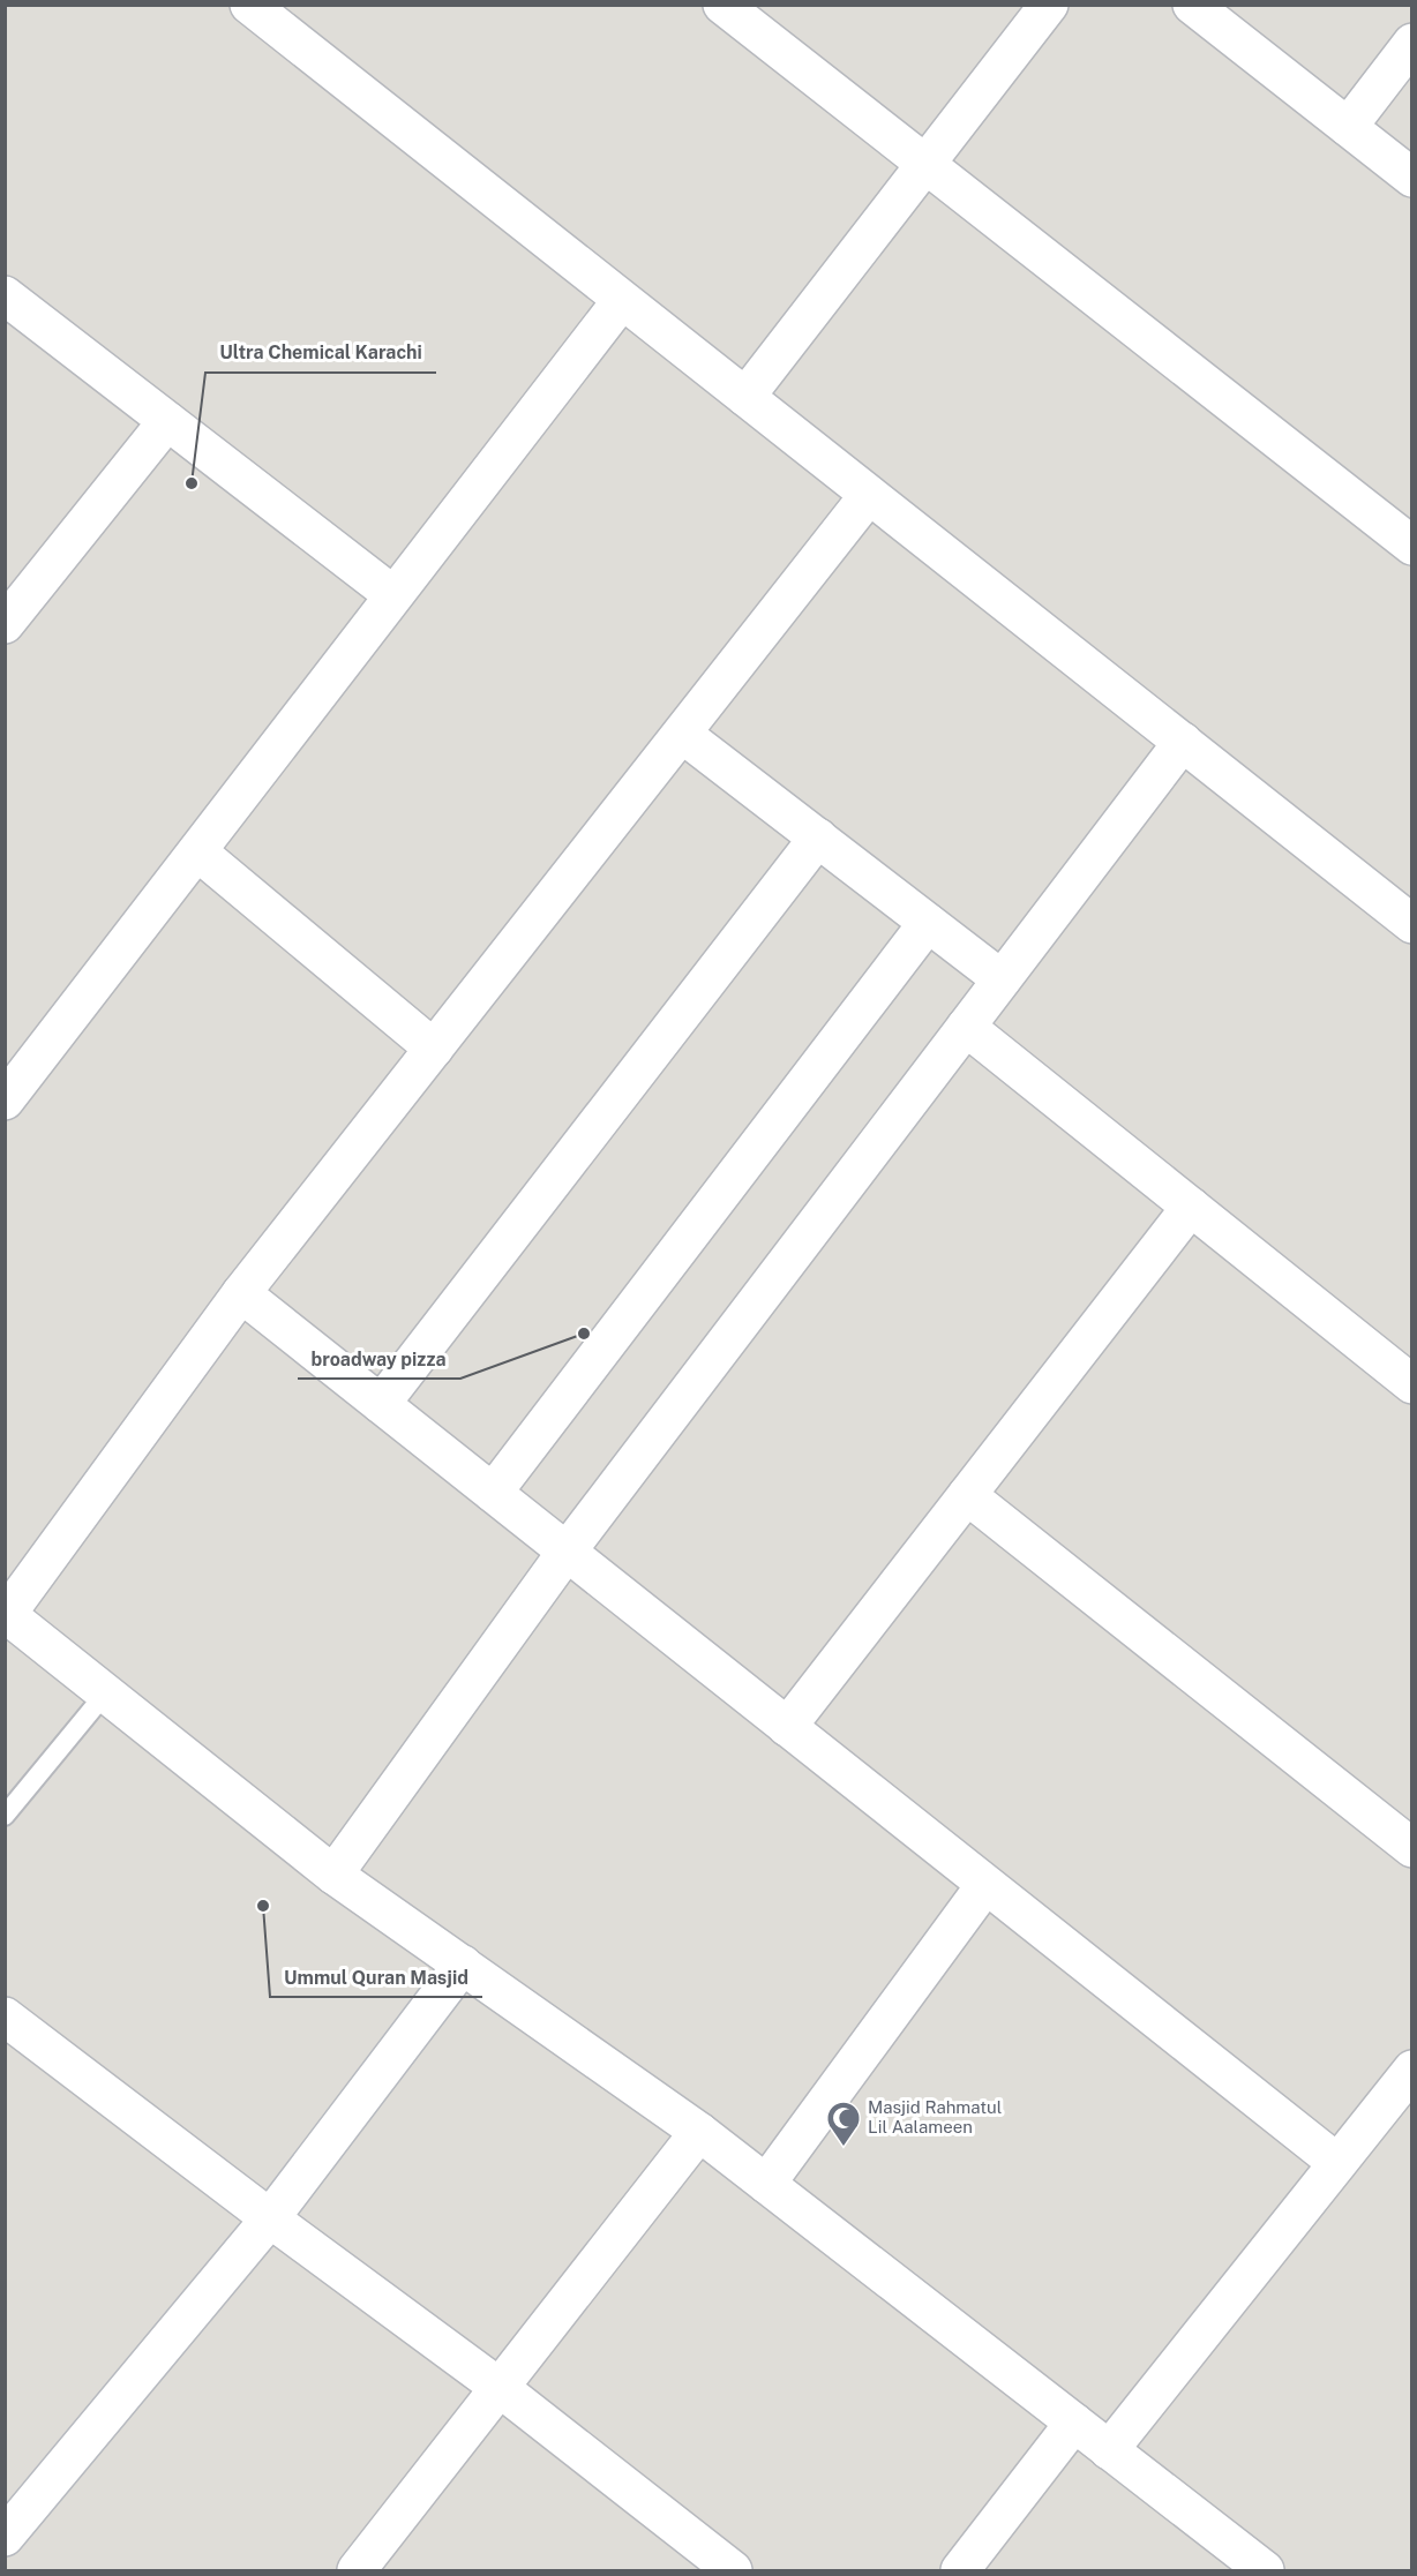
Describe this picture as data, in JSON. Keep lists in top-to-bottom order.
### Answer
{
  "places": {
    "other": ["Ultra Chemical Karachi", "broadway pizza", "Ummul Quran Masjid"],
    "mosque": ["Masjid Rahmatul Lil Aalameen"]
  }
}
